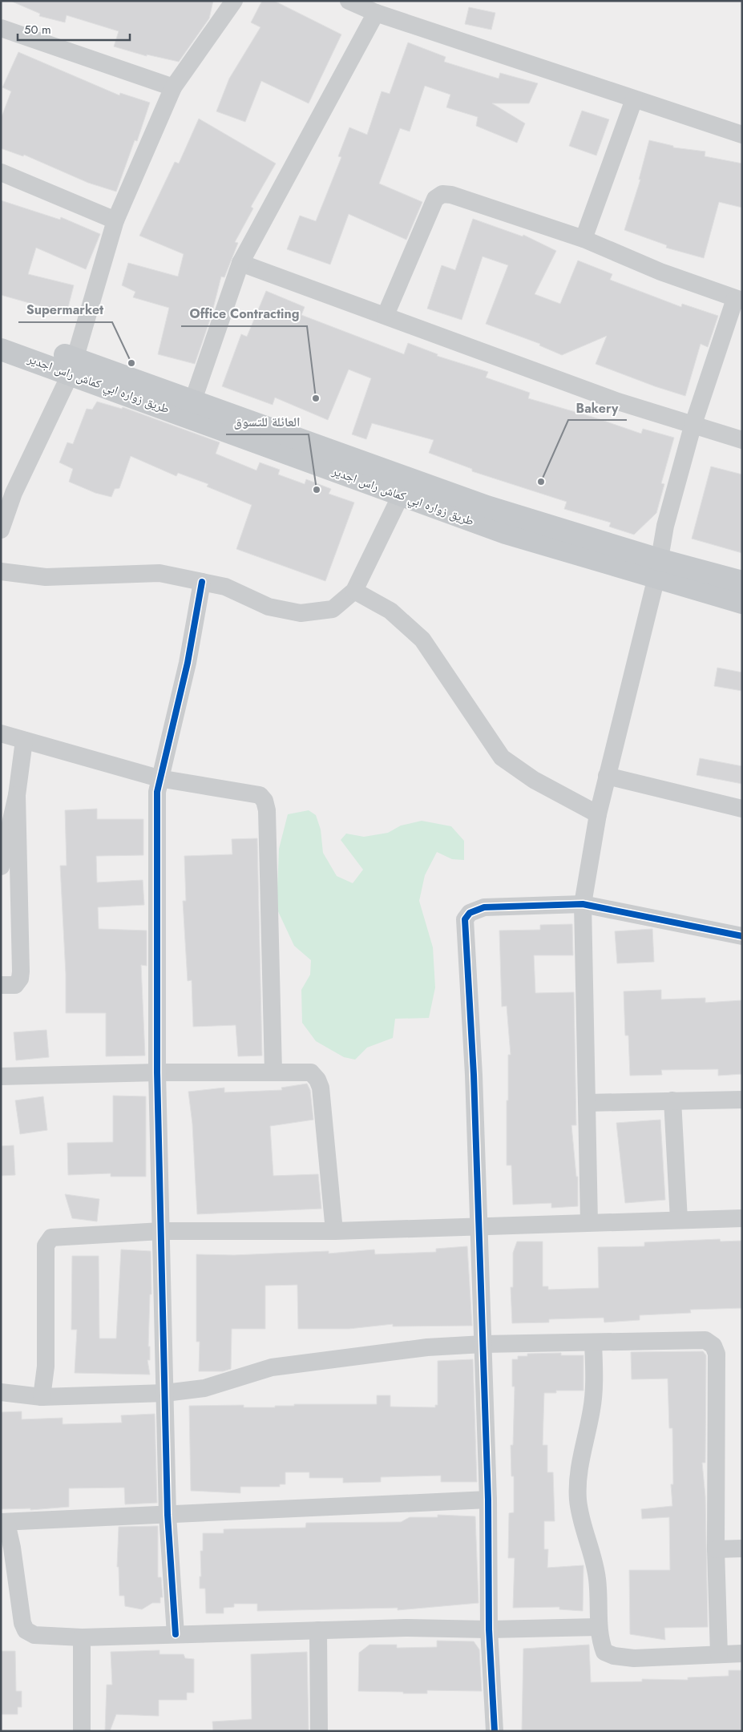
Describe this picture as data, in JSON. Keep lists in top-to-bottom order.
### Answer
{
  "streets": {
    "main road": ["طريق زواره ابي كماش راس اجدير"]
  },
  "places": [
    "Supermarket",
    "Office Contracting",
    "Bakery",
    "العائلة للتسوق"
  ],
  "scale_bar": "50 m"
}
